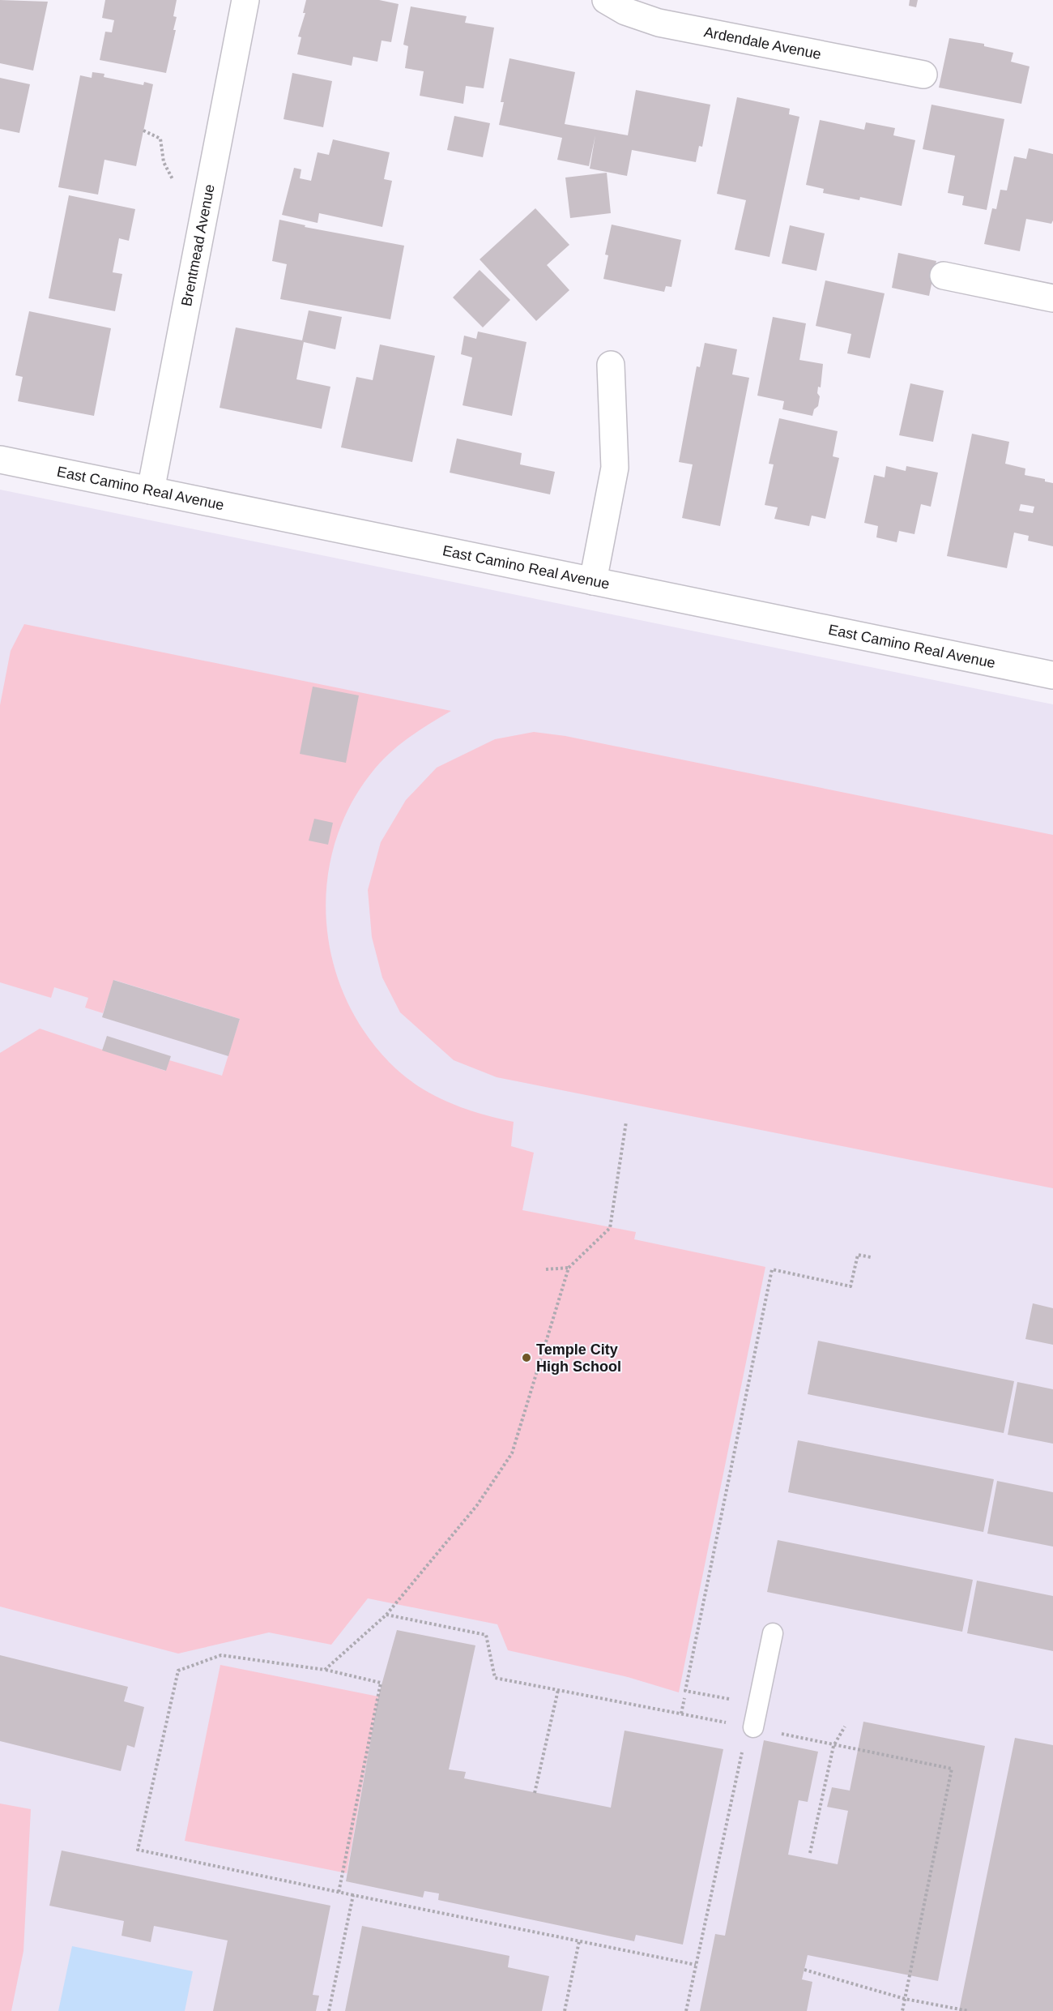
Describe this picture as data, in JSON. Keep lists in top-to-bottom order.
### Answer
{
  "streets": {
    "street": ["Ardendale Avenue", "Brentmead Avenue", "East Camino Real Avenue"]
  },
  "crossings": [
    ["Brentmead Avenue", "East Camino Real Avenue"]
  ],
  "places": ["Temple City High School"]
}
